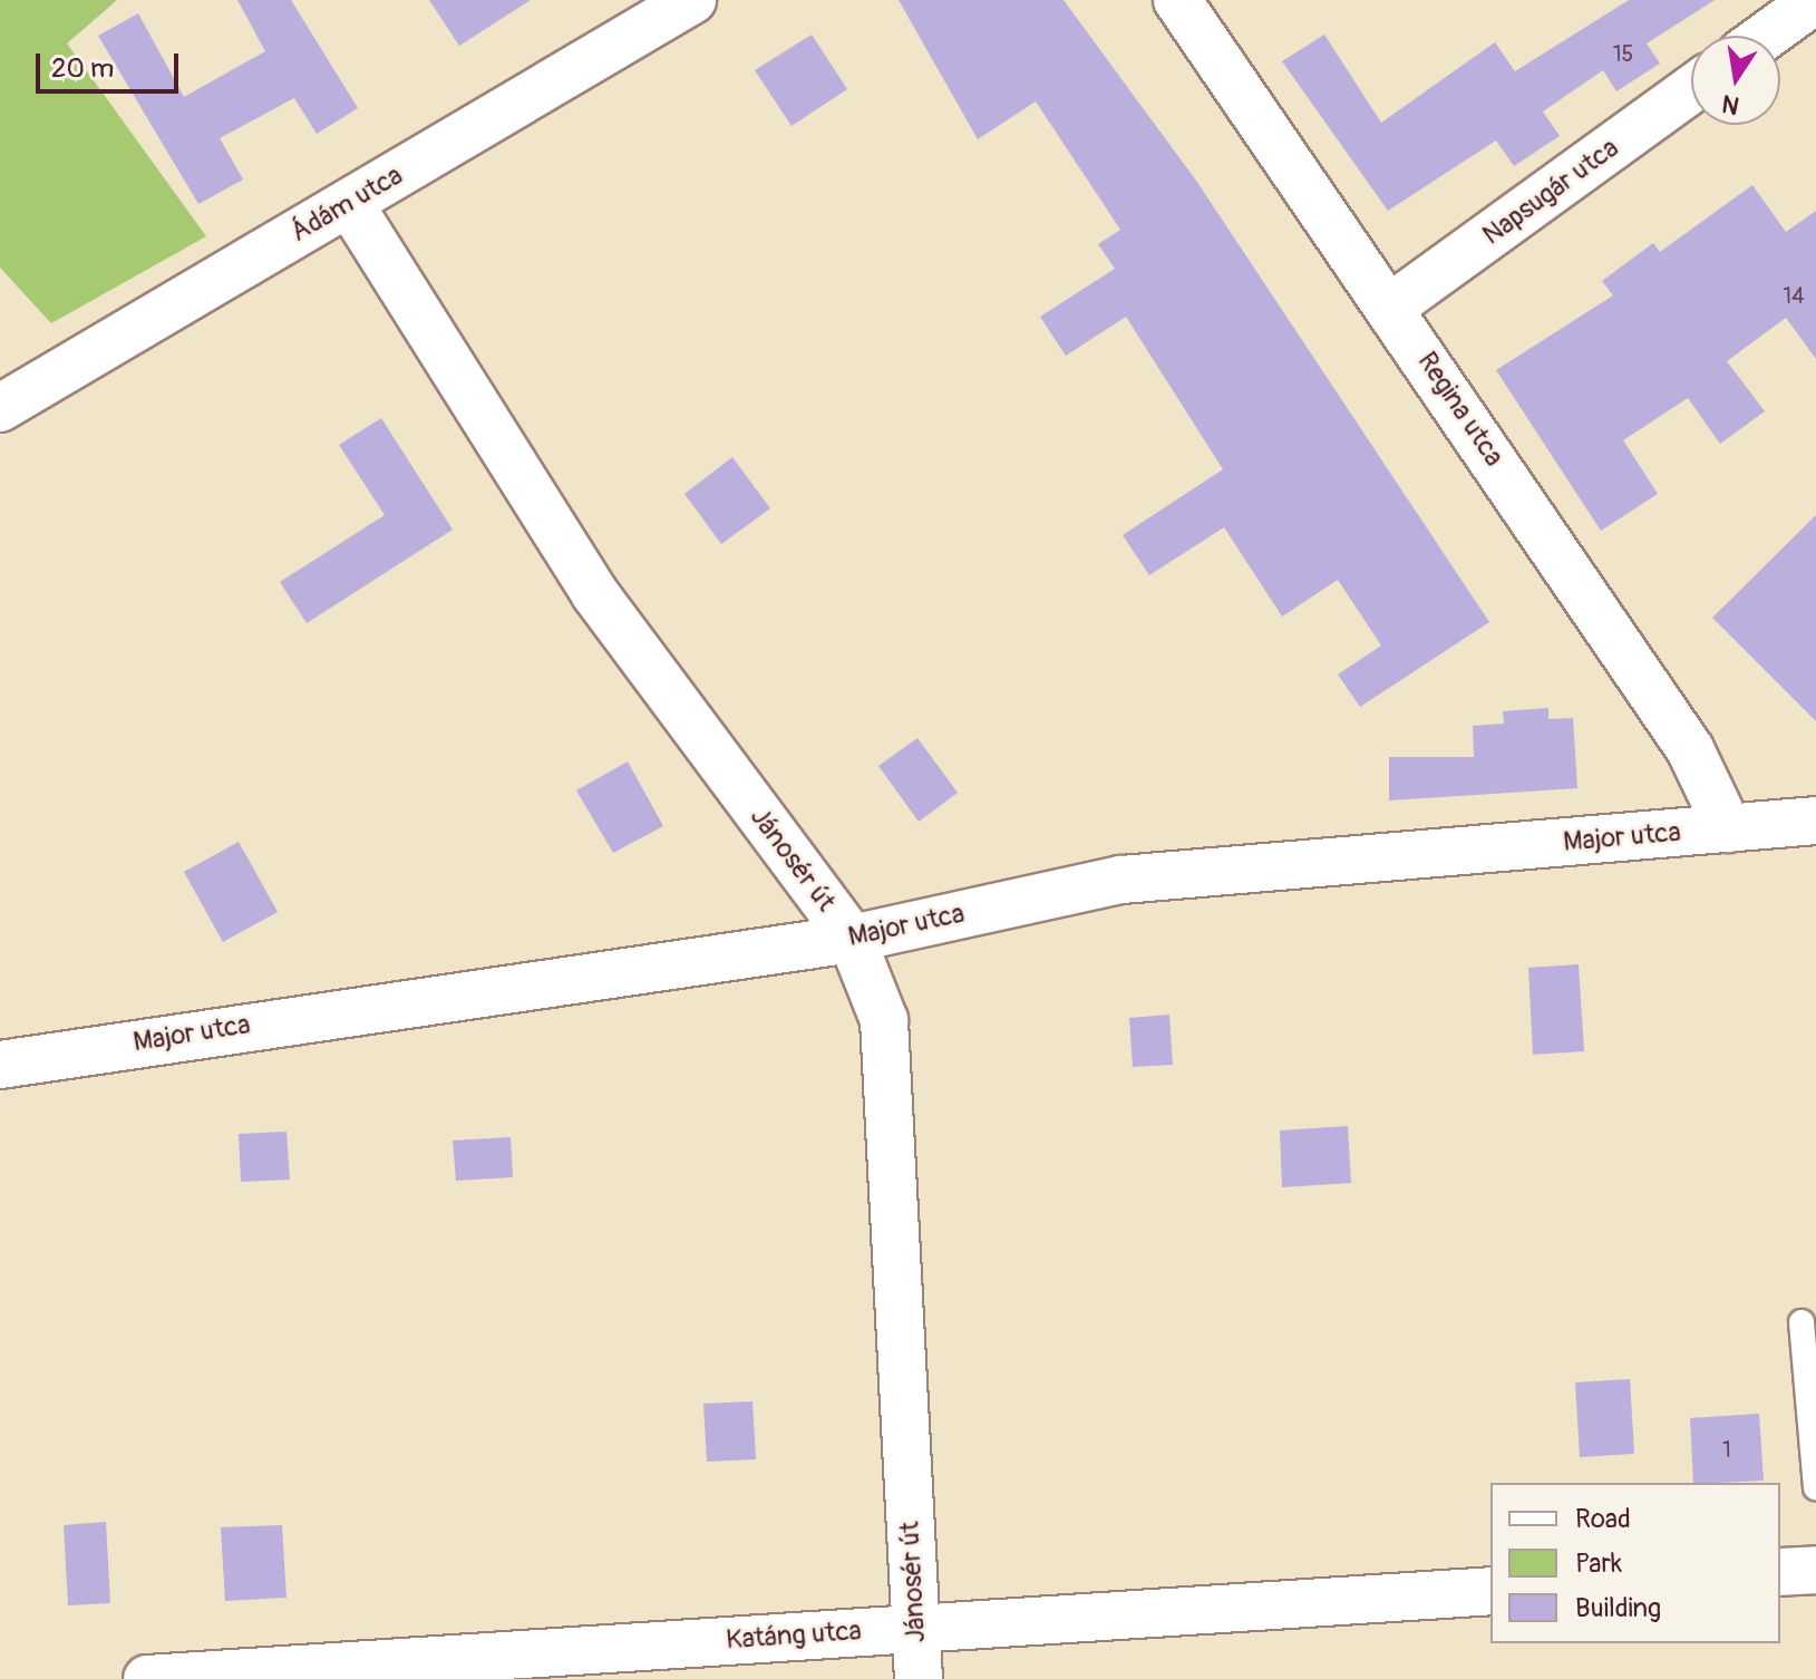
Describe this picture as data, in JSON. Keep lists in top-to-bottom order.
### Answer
{
  "streets": {
    "street": [
      "Napsugár utca",
      "Ádám utca",
      "Regina utca",
      "Major utca",
      "Jánosér út",
      "Katáng utca"
    ]
  },
  "crossings": [
    ["Napsugár utca", "Regina utca"],
    ["Ádám utca", "Jánosér út"],
    ["Regina utca", "Major utca"],
    ["Major utca", "Jánosér út"],
    ["Jánosér út", "Katáng utca"]
  ],
  "house_numbers": ["15", "14", "1"],
  "legend": ["Road", "Park", "Building"],
  "scale_bar": "20 m",
  "north": "bottom"
}
